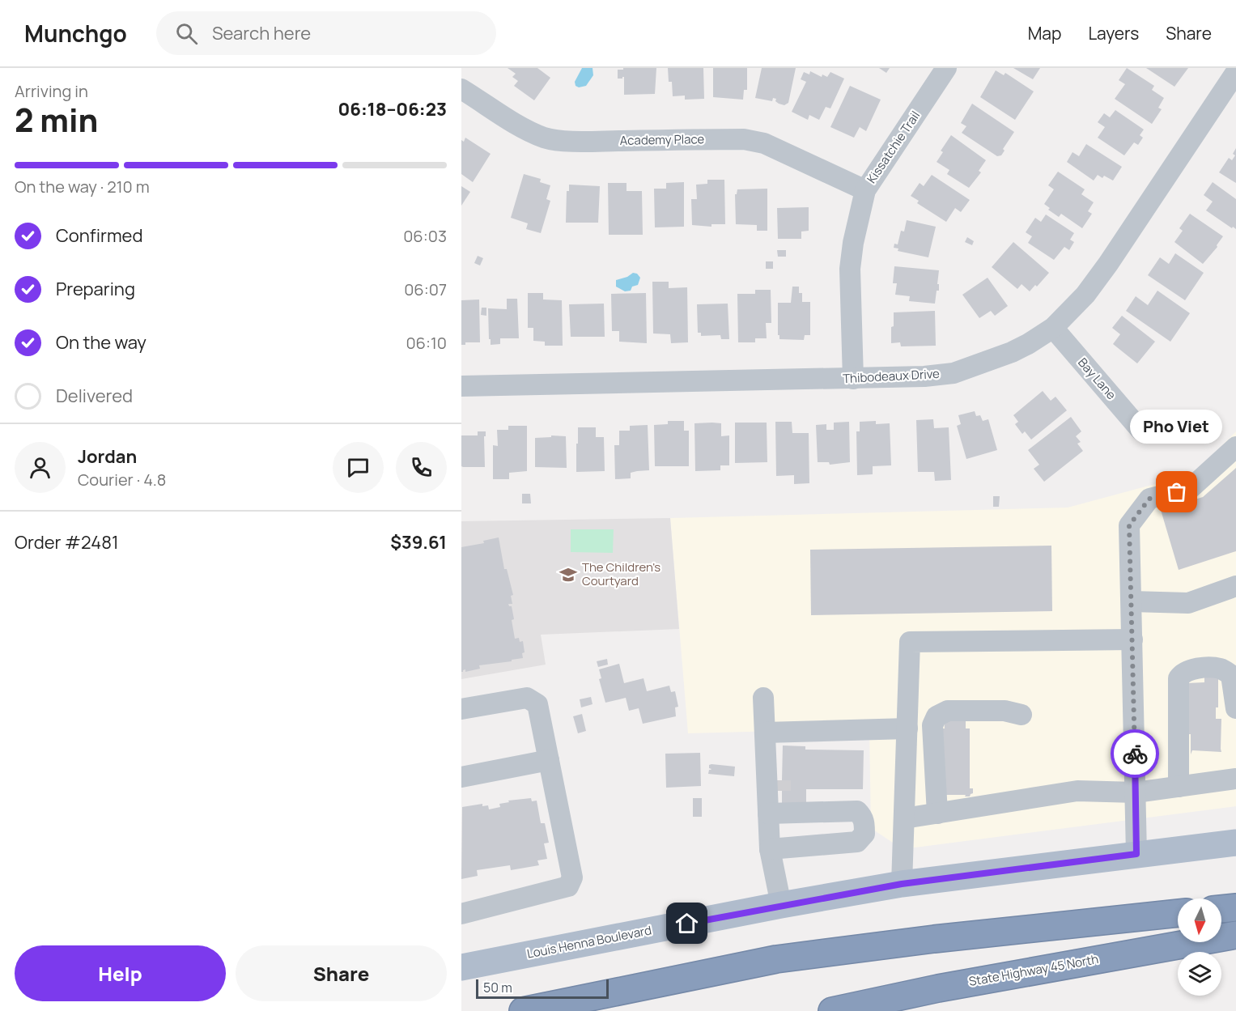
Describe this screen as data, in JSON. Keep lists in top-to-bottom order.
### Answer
{
  "streets": {
    "highway": ["State Highway 45 North"],
    "main road": ["Louis Henna Boulevard"],
    "street": [
      "Academy Place",
      "Kissatchie Trail",
      "Thibodeaux Drive",
      "Bay Lane"
    ]
  },
  "crossings": [
    ["Academy Place", "Kissatchie Trail"],
    ["Kissatchie Trail", "Thibodeaux Drive"],
    ["Thibodeaux Drive", "Bay Lane"]
  ],
  "places": {
    "other": ["Pho Viet"],
    "school or university": ["The Children's Courtyard"]
  },
  "scale_bar": "50 m",
  "north": "bottom",
  "page": {
    "header": "Munchgo",
    "search": "Search here",
    "nav": ["Map", "Layers", "Share"],
    "heading": ["2 min", "Arriving in", "06:18–06:23"],
    "panel": [
      "Jordan",
      "Courier · 4.8",
      "Order #2481",
      "$39.61"
    ],
    "bar": "On the way · 210 m",
    "list": [
      ["Confirmed", "06:03"],
      ["Preparing", "06:07"],
      ["On the way", "06:10"],
      "Delivered"
    ],
    "bubble": "Pho Viet",
    "buttons": ["Help", "Share"],
    "scale": "50 m"
  }
}
